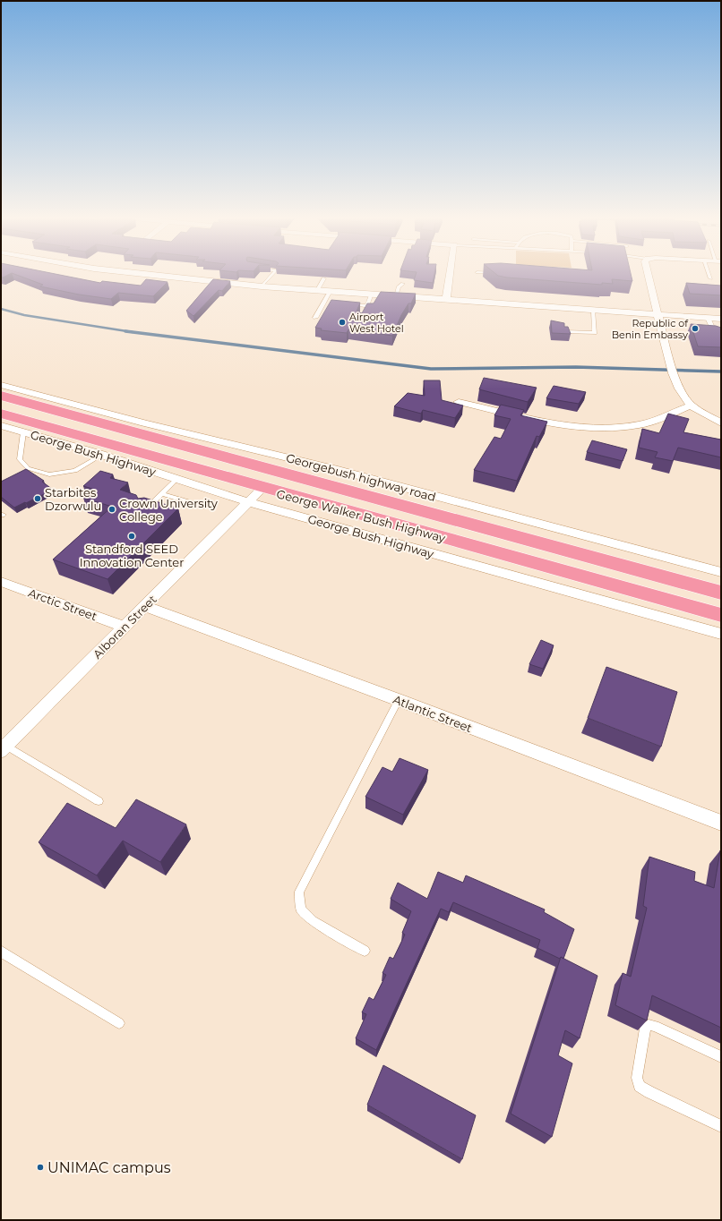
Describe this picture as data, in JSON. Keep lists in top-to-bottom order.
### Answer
{
  "streets": {
    "highway": ["George Walker Bush Highway"],
    "street": [
      "George Bush Highway",
      "Georgebush highway road",
      "Arctic Street",
      "Alboran Street",
      "Atlantic Street"
    ]
  },
  "crossings": [
    ["George Bush Highway", "George Walker Bush Highway"],
    ["George Bush Highway", "Alboran Street"],
    ["George Walker Bush Highway", "Alboran Street"],
    ["Arctic Street", "Alboran Street"],
    ["Alboran Street", "Atlantic Street"]
  ],
  "places": [
    "Airport West Hotel",
    "Republic of Benin Embassy",
    "Starbites Dzorwulu",
    "Crown University College",
    "Standford SEED Innovation Center",
    "UNIMAC campus"
  ]
}
